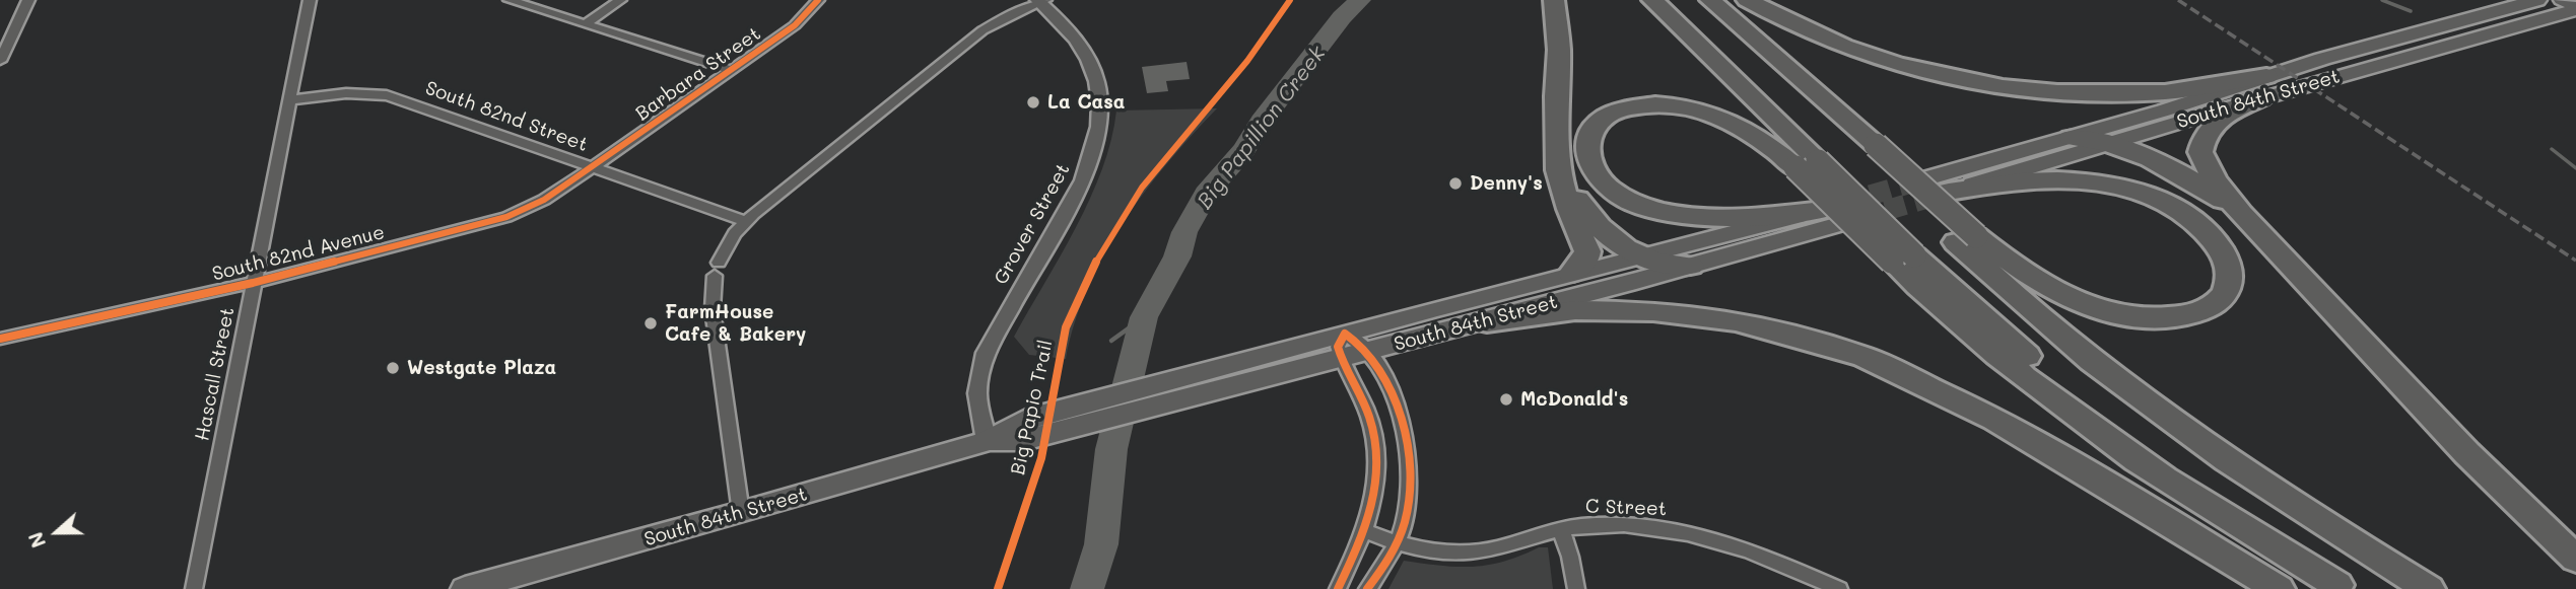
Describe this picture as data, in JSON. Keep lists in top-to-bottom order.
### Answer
{
  "streets": {
    "main road": ["South 84th Street"],
    "street": [
      "Barbara Street",
      "South 82nd Street",
      "Grover Street",
      "South 82nd Avenue",
      "Hascall Street",
      "C Street"
    ],
    "cycle path": ["Big Papio Trail"]
  },
  "crossings": [
    ["Barbara Street", "South 82nd Street"],
    ["Barbara Street", "South 82nd Avenue"],
    ["South 84th Street", "Grover Street"],
    ["South 82nd Street", "South 82nd Avenue"],
    ["South 82nd Street", "Hascall Street"],
    ["South 82nd Avenue", "Hascall Street"]
  ],
  "water": ["Big Papillion Creek"],
  "places": [
    "La Casa",
    "Denny's",
    "FarmHouse Cafe & Bakery",
    "Westgate Plaza",
    "McDonald's"
  ],
  "north": "left"
}
